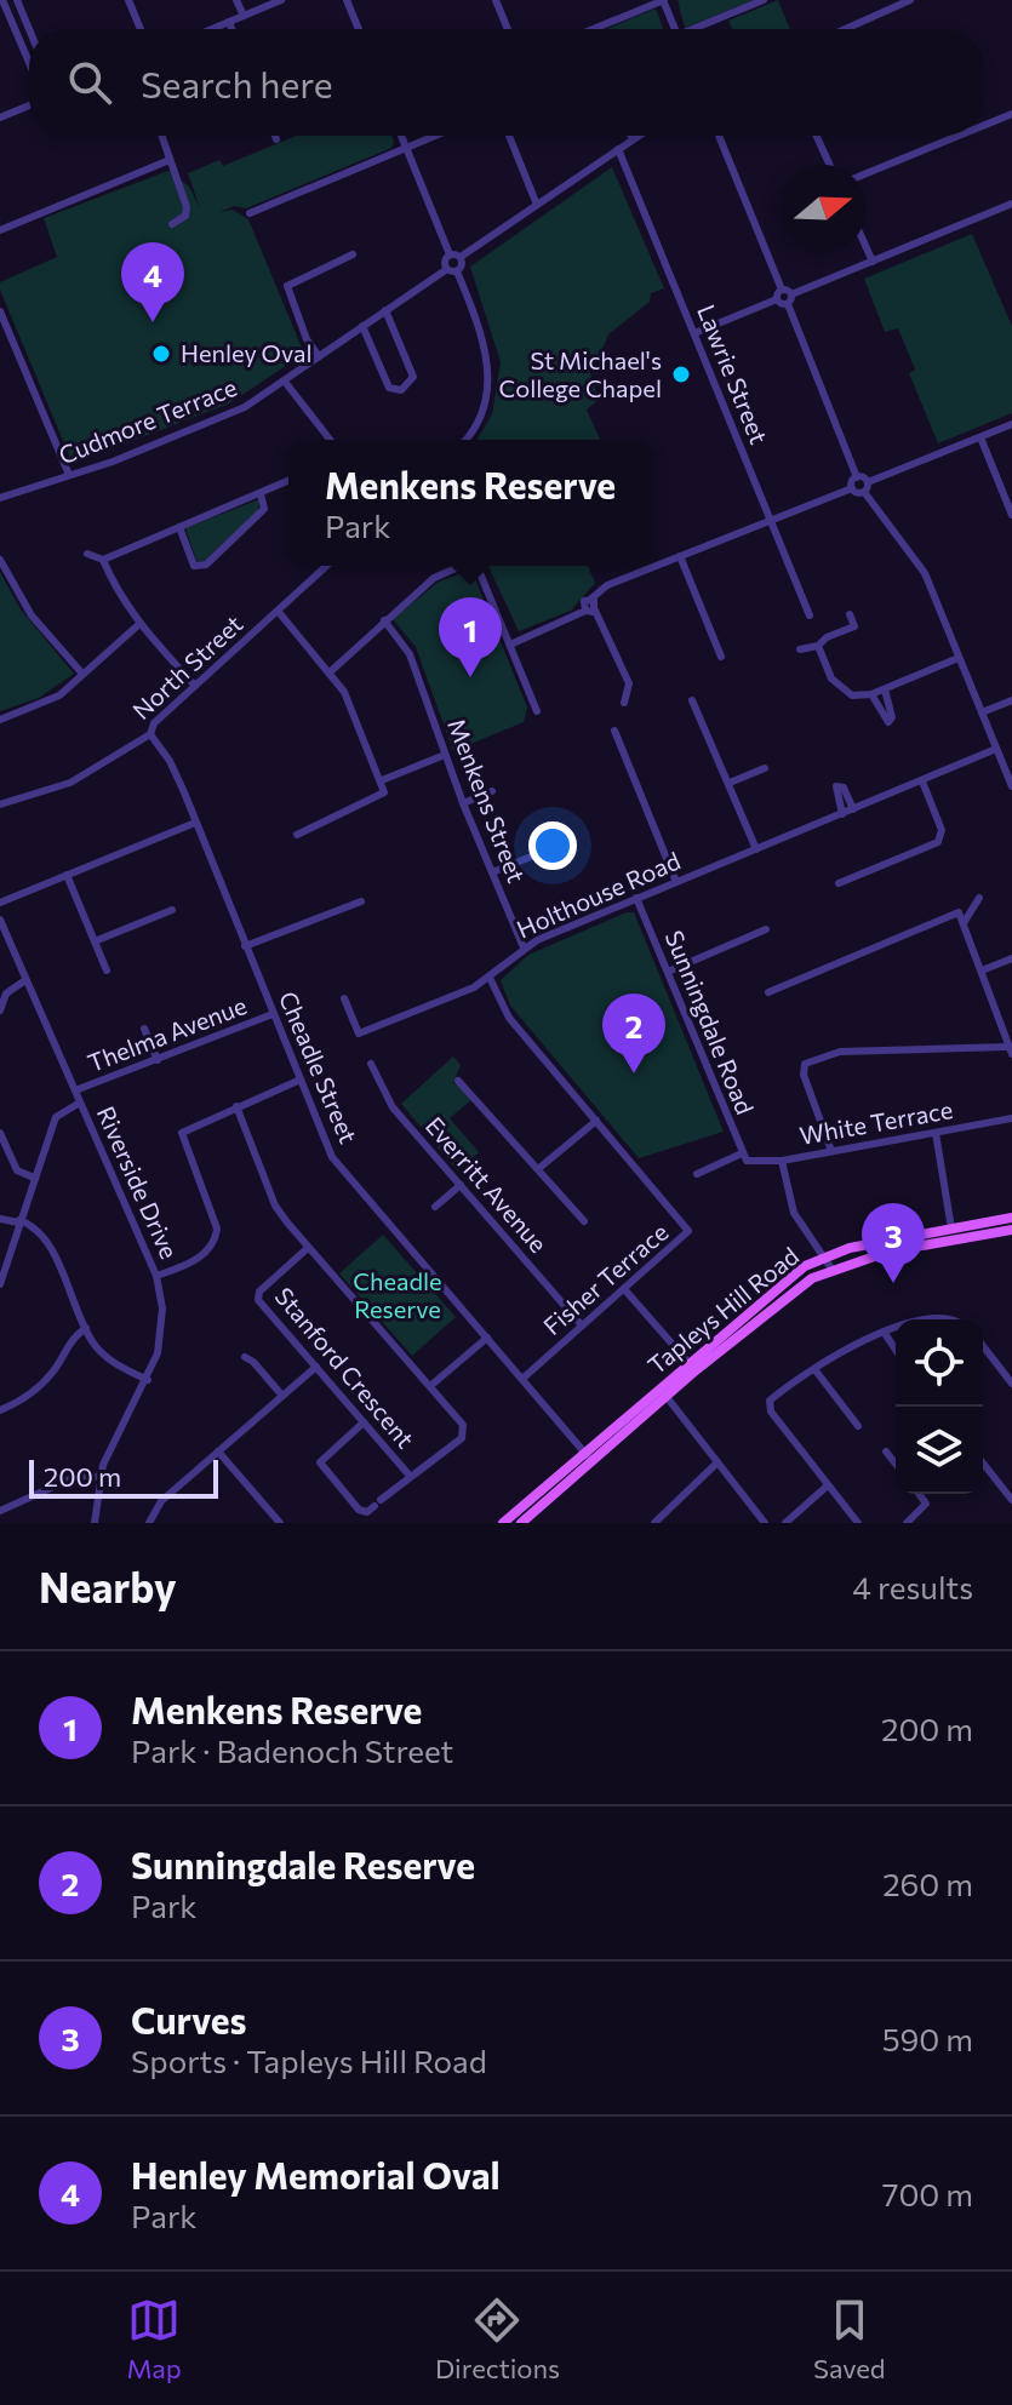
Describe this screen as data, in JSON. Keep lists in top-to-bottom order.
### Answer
{
  "streets": {
    "main road": ["Tapleys Hill Road"],
    "street": [
      "Lawrie Street",
      "Cudmore Terrace",
      "North Street",
      "Menkens Street",
      "Holthouse Road",
      "Sunningdale Road",
      "Thelma Avenue",
      "Cheadle Street",
      "White Terrace",
      "Riverside Drive",
      "Everritt Avenue",
      "Fisher Terrace",
      "Stanford Crescent"
    ]
  },
  "crossings": [
    ["North Street", "Cheadle Street"],
    ["Menkens Street", "Holthouse Road"],
    ["Holthouse Road", "Sunningdale Road"],
    ["Holthouse Road", "Fisher Terrace"],
    ["Sunningdale Road", "White Terrace"],
    ["Thelma Avenue", "Cheadle Street"],
    ["Thelma Avenue", "Riverside Drive"],
    ["Cheadle Street", "Fisher Terrace"],
    ["Cheadle Street", "Tapleys Hill Road"],
    ["Everritt Avenue", "Fisher Terrace"]
  ],
  "parks": ["Cheadle Reserve"],
  "places": ["Henley Oval", "St Michael's College Chapel"],
  "scale_bar": "200 m",
  "north": "right",
  "page": {
    "search": "Search here",
    "pins": [
      "4",
      "1",
      "2",
      "3"
    ],
    "popup": ["Menkens Reserve", "Park"],
    "scale": "200 m",
    "heading": ["Nearby", "4 results"],
    "list": [
      {
        "mark": "1",
        "name": "Menkens Reserve",
        "note": "Park · Badenoch Street",
        "value": "200 m"
      },
      {
        "mark": "2",
        "name": "Sunningdale Reserve",
        "note": "Park",
        "value": "260 m"
      },
      {
        "mark": "3",
        "name": "Curves",
        "note": "Sports · Tapleys Hill Road",
        "value": "590 m"
      },
      {
        "mark": "4",
        "name": "Henley Memorial Oval",
        "note": "Park",
        "value": "700 m"
      }
    ],
    "nav": ["Map", "Directions", "Saved"]
  }
}
